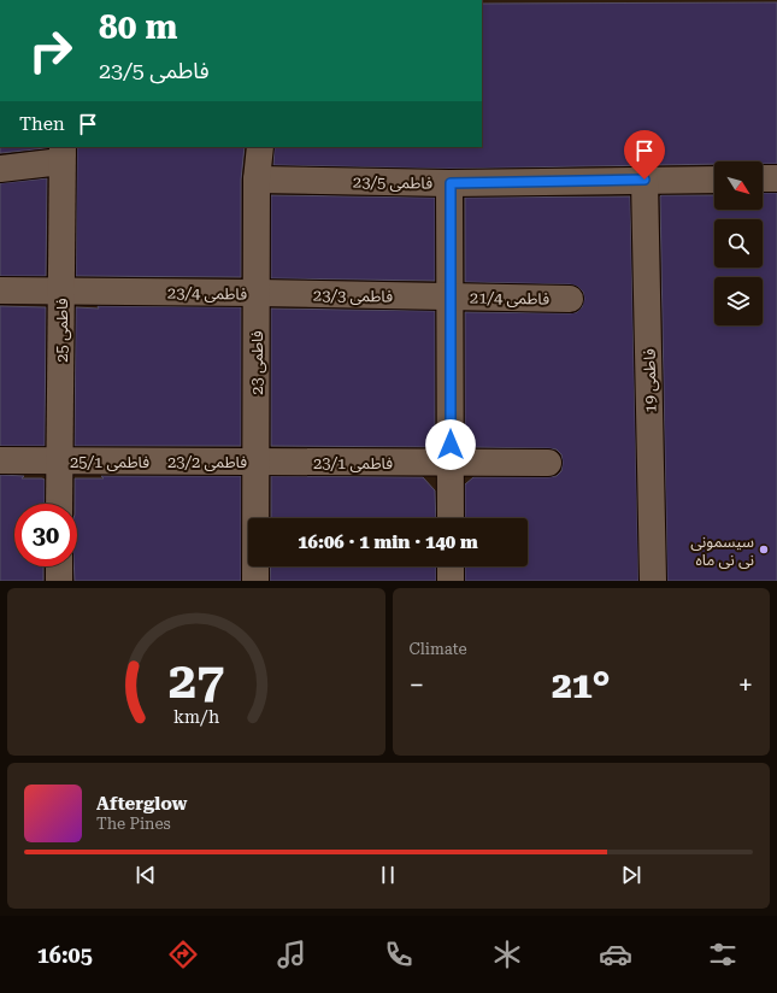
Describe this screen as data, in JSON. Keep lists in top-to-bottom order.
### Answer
{
  "streets": {
    "street": [
      "فاطمی 23/5",
      "فاطمی 23/4",
      "فاطمی 23/3",
      "فاطمی 21/4",
      "فاطمی 25",
      "فاطمی 23",
      "فاطمی 19",
      "فاطمی 25/1",
      "فاطمی 23/2",
      "فاطمی 23/1"
    ]
  },
  "crossings": [
    ["فاطمی 23/5", "فاطمی 23"],
    ["فاطمی 23/5", "فاطمی 19"],
    ["فاطمی 23/4", "فاطمی 23/3"],
    ["فاطمی 23/4", "فاطمی 25"],
    ["فاطمی 23/4", "فاطمی 23"],
    ["فاطمی 23/3", "فاطمی 21/4"],
    ["فاطمی 23/3", "فاطمی 23"],
    ["فاطمی 25", "فاطمی 25/1"],
    ["فاطمی 23", "فاطمی 23/2"],
    ["فاطمی 23", "فاطمی 23/1"],
    ["فاطمی 25/1", "فاطمی 23/2"],
    ["فاطمی 23/2", "فاطمی 23/1"]
  ],
  "places": ["سیسمونی نی نی ماه"],
  "north": "bottom right",
  "page": {
    "turn": ["80 m", "فاطمی 23/5"],
    "then": "Then",
    "limit": "30",
    "trip": "16:06 · 1 min · 140 m",
    "tile": "Climate",
    "heat": ["−", "21°", "+"],
    "song": ["Afterglow", "The Pines"],
    "tabs": "16:05",
    "gauge": ["27", "km/h"]
  }
}
